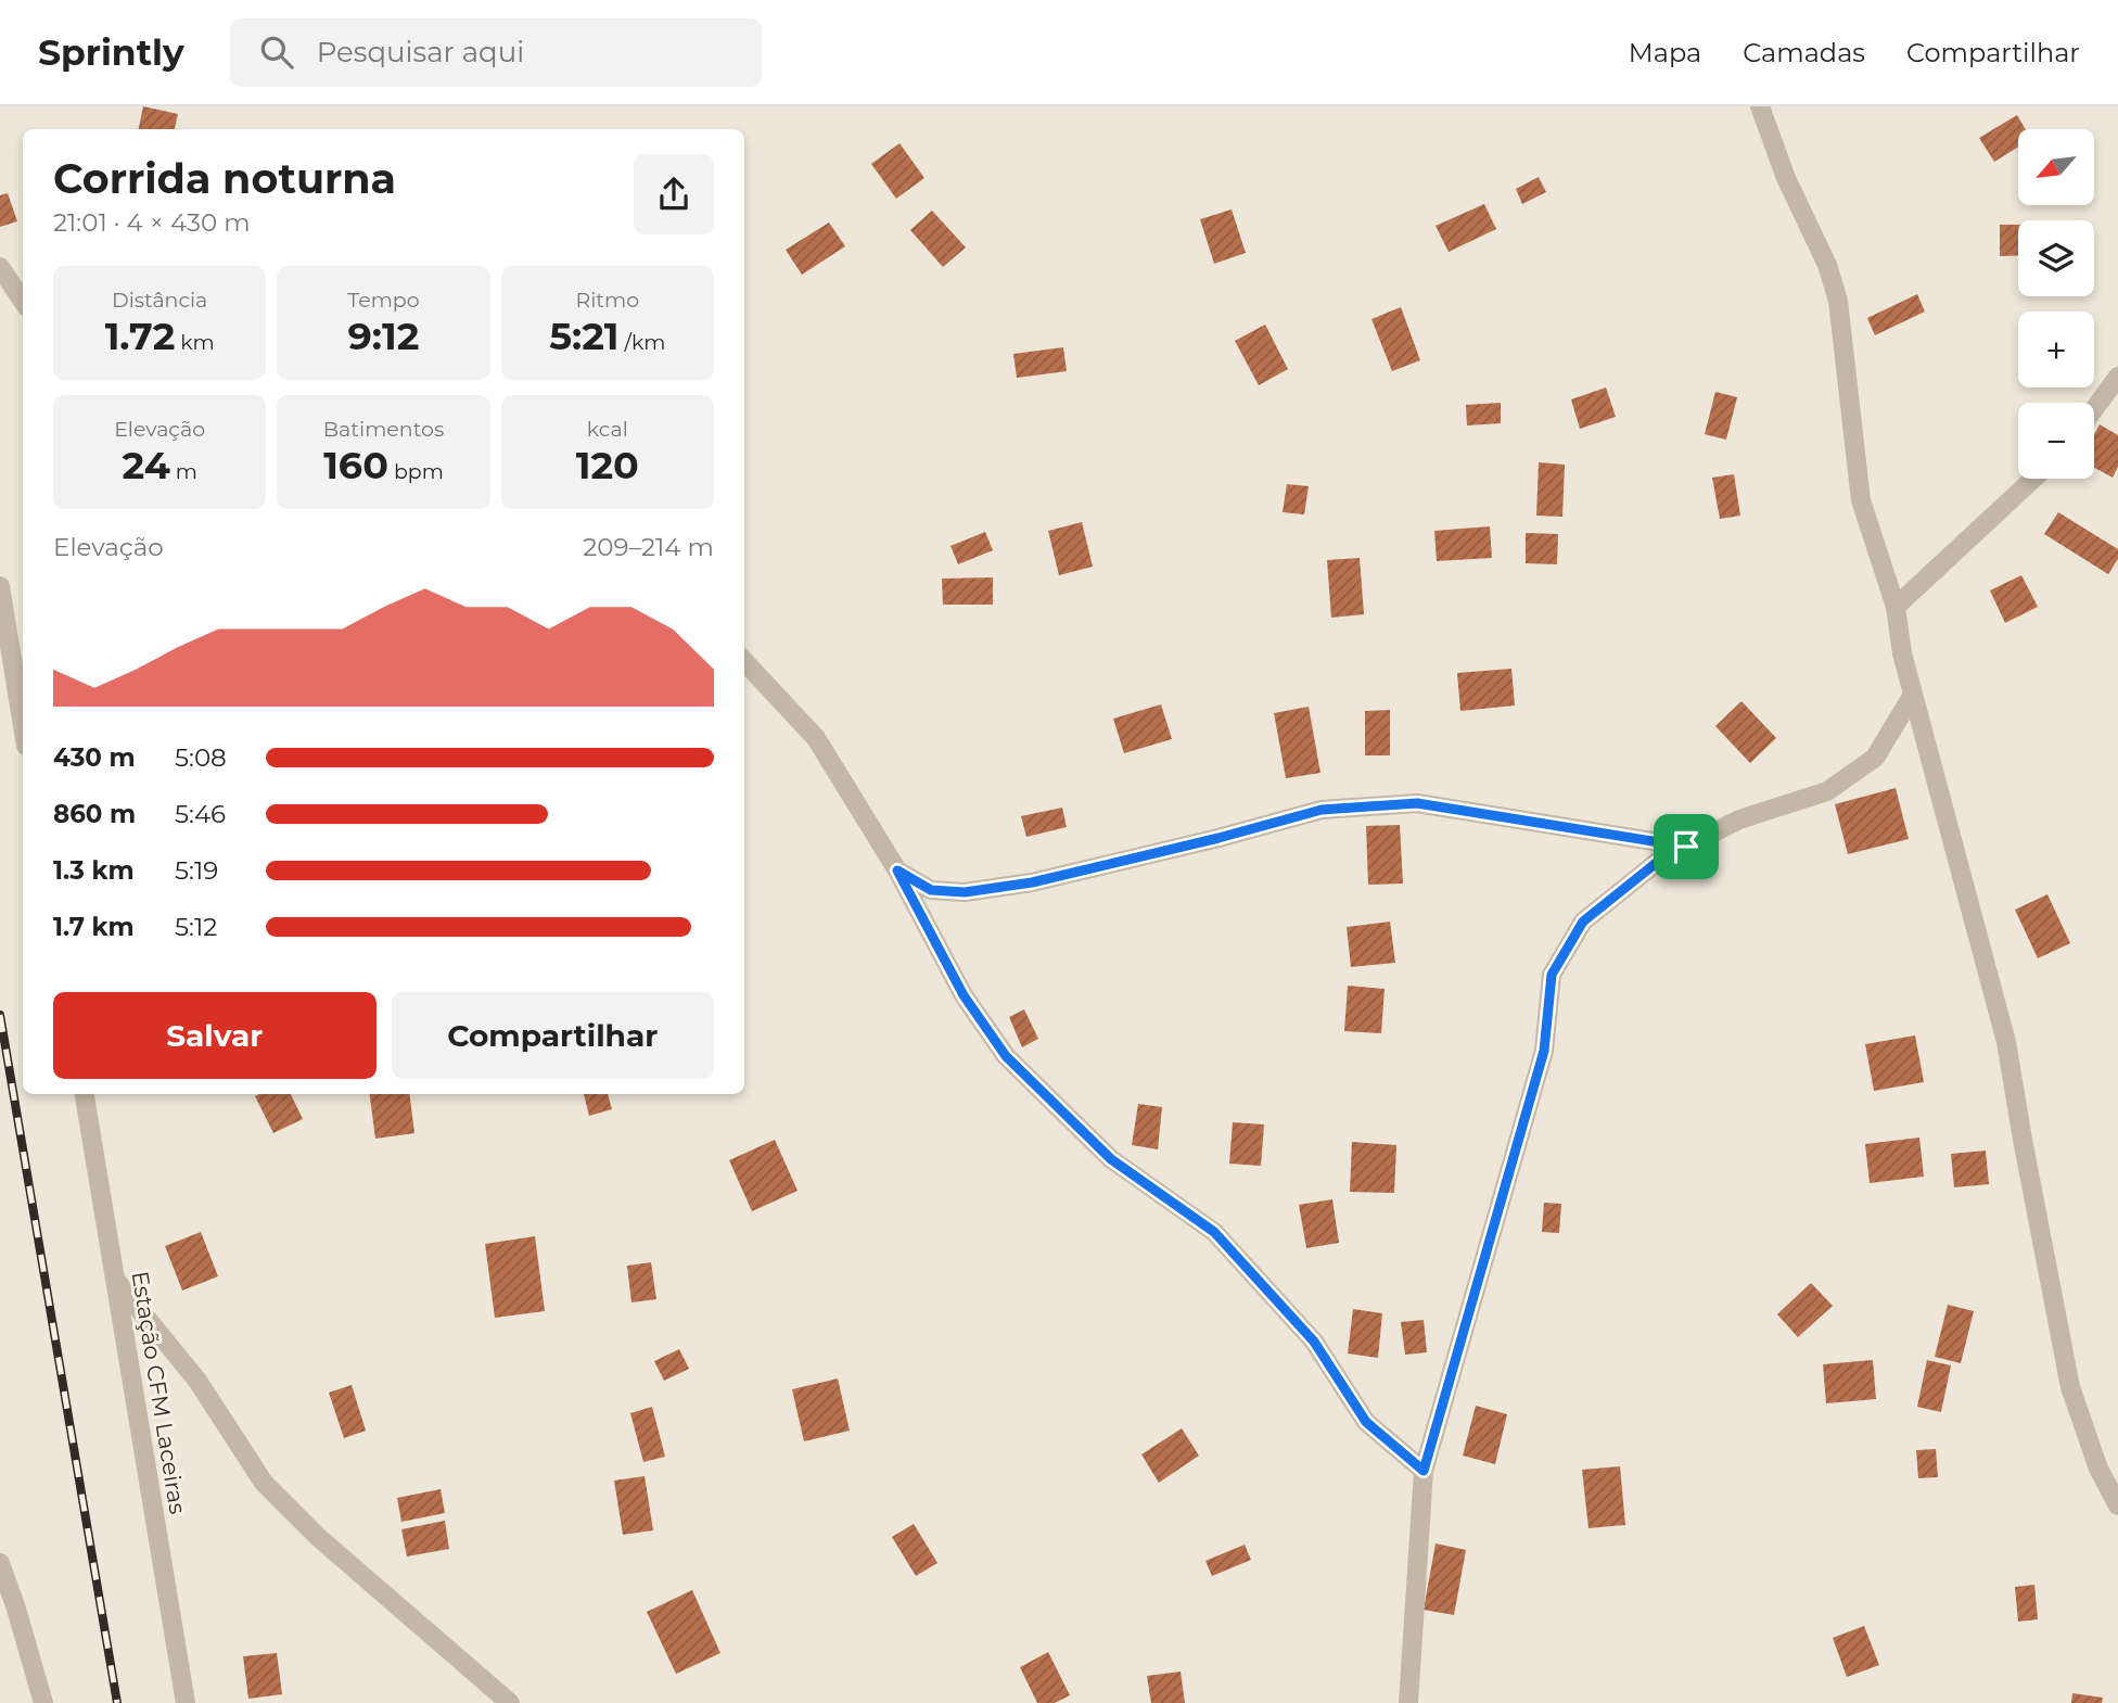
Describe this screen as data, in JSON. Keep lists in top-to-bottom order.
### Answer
{
  "streets": {
    "street": ["Estação CFM Laceiras"]
  },
  "north": "bottom left",
  "page": {
    "header": "Sprintly",
    "search": "Pesquisar aqui",
    "nav": ["Mapa", "Camadas", "Compartilhar"],
    "map_buttons": ["+", "−"],
    "heading": ["Corrida noturna", "21:01 · 4 × 430 m"],
    "stats": [
      ["Distância", "1.72 km"],
      ["Tempo", "9:12"],
      ["Ritmo", "5:21 /km"],
      ["Elevação", "24 m"],
      ["Batimentos", "160 bpm"],
      ["kcal", "120"]
    ],
    "chart": ["Elevação", "209–214 m"],
    "list": [
      {
        "name": "430 m",
        "note": "5:08"
      },
      {
        "name": "860 m",
        "note": "5:46"
      },
      {
        "name": "1.3 km",
        "note": "5:19"
      },
      {
        "name": "1.7 km",
        "note": "5:12"
      }
    ],
    "buttons": ["Salvar", "Compartilhar"]
  }
}
